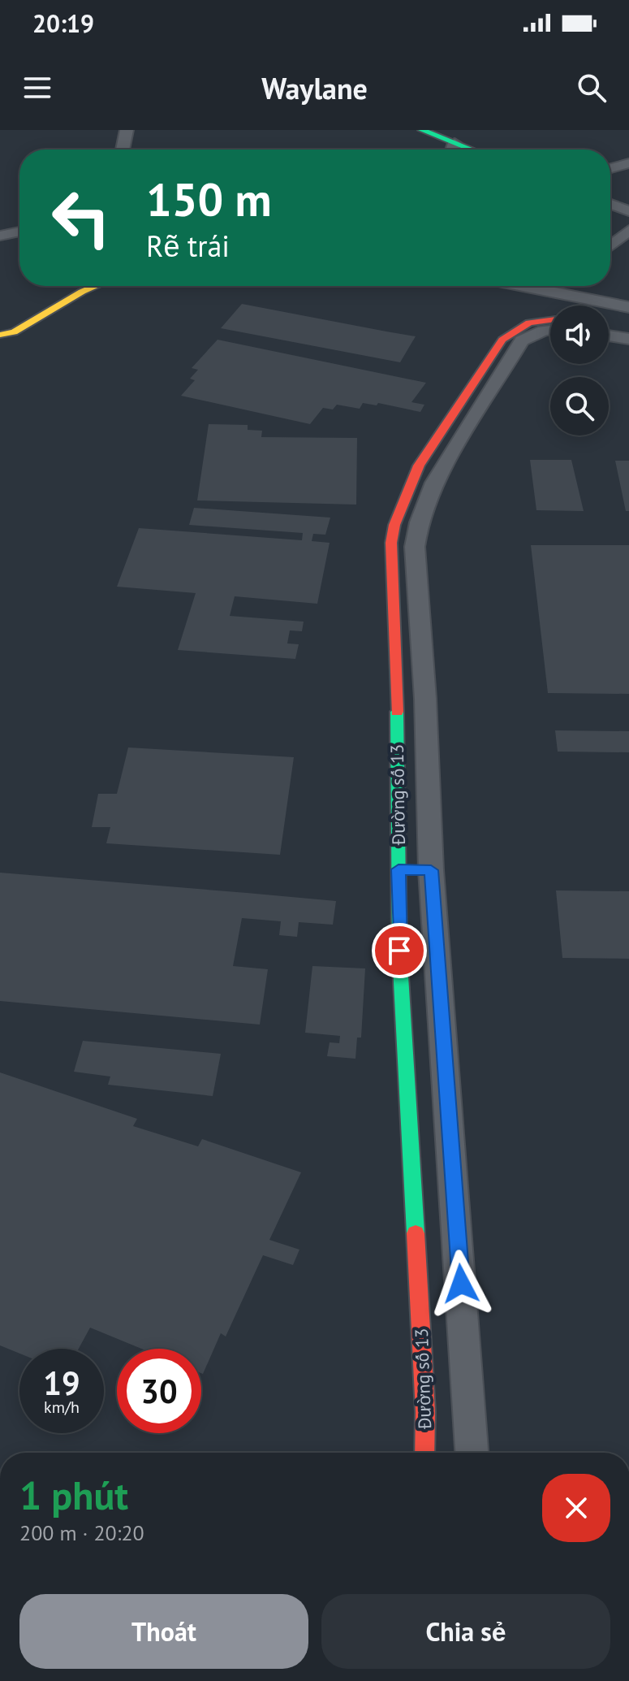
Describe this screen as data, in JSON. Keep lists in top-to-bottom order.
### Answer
{
  "streets": {
    "street": ["Đường số 13"]
  },
  "page": {
    "status": "20:19",
    "header": "Waylane",
    "turn": ["150 m", "Rẽ trái"],
    "speed": "19 km/h",
    "limit": "30",
    "heading": ["1 phút", "200 m · 20:20"],
    "buttons": ["Thoát", "Chia sẻ"]
  }
}
